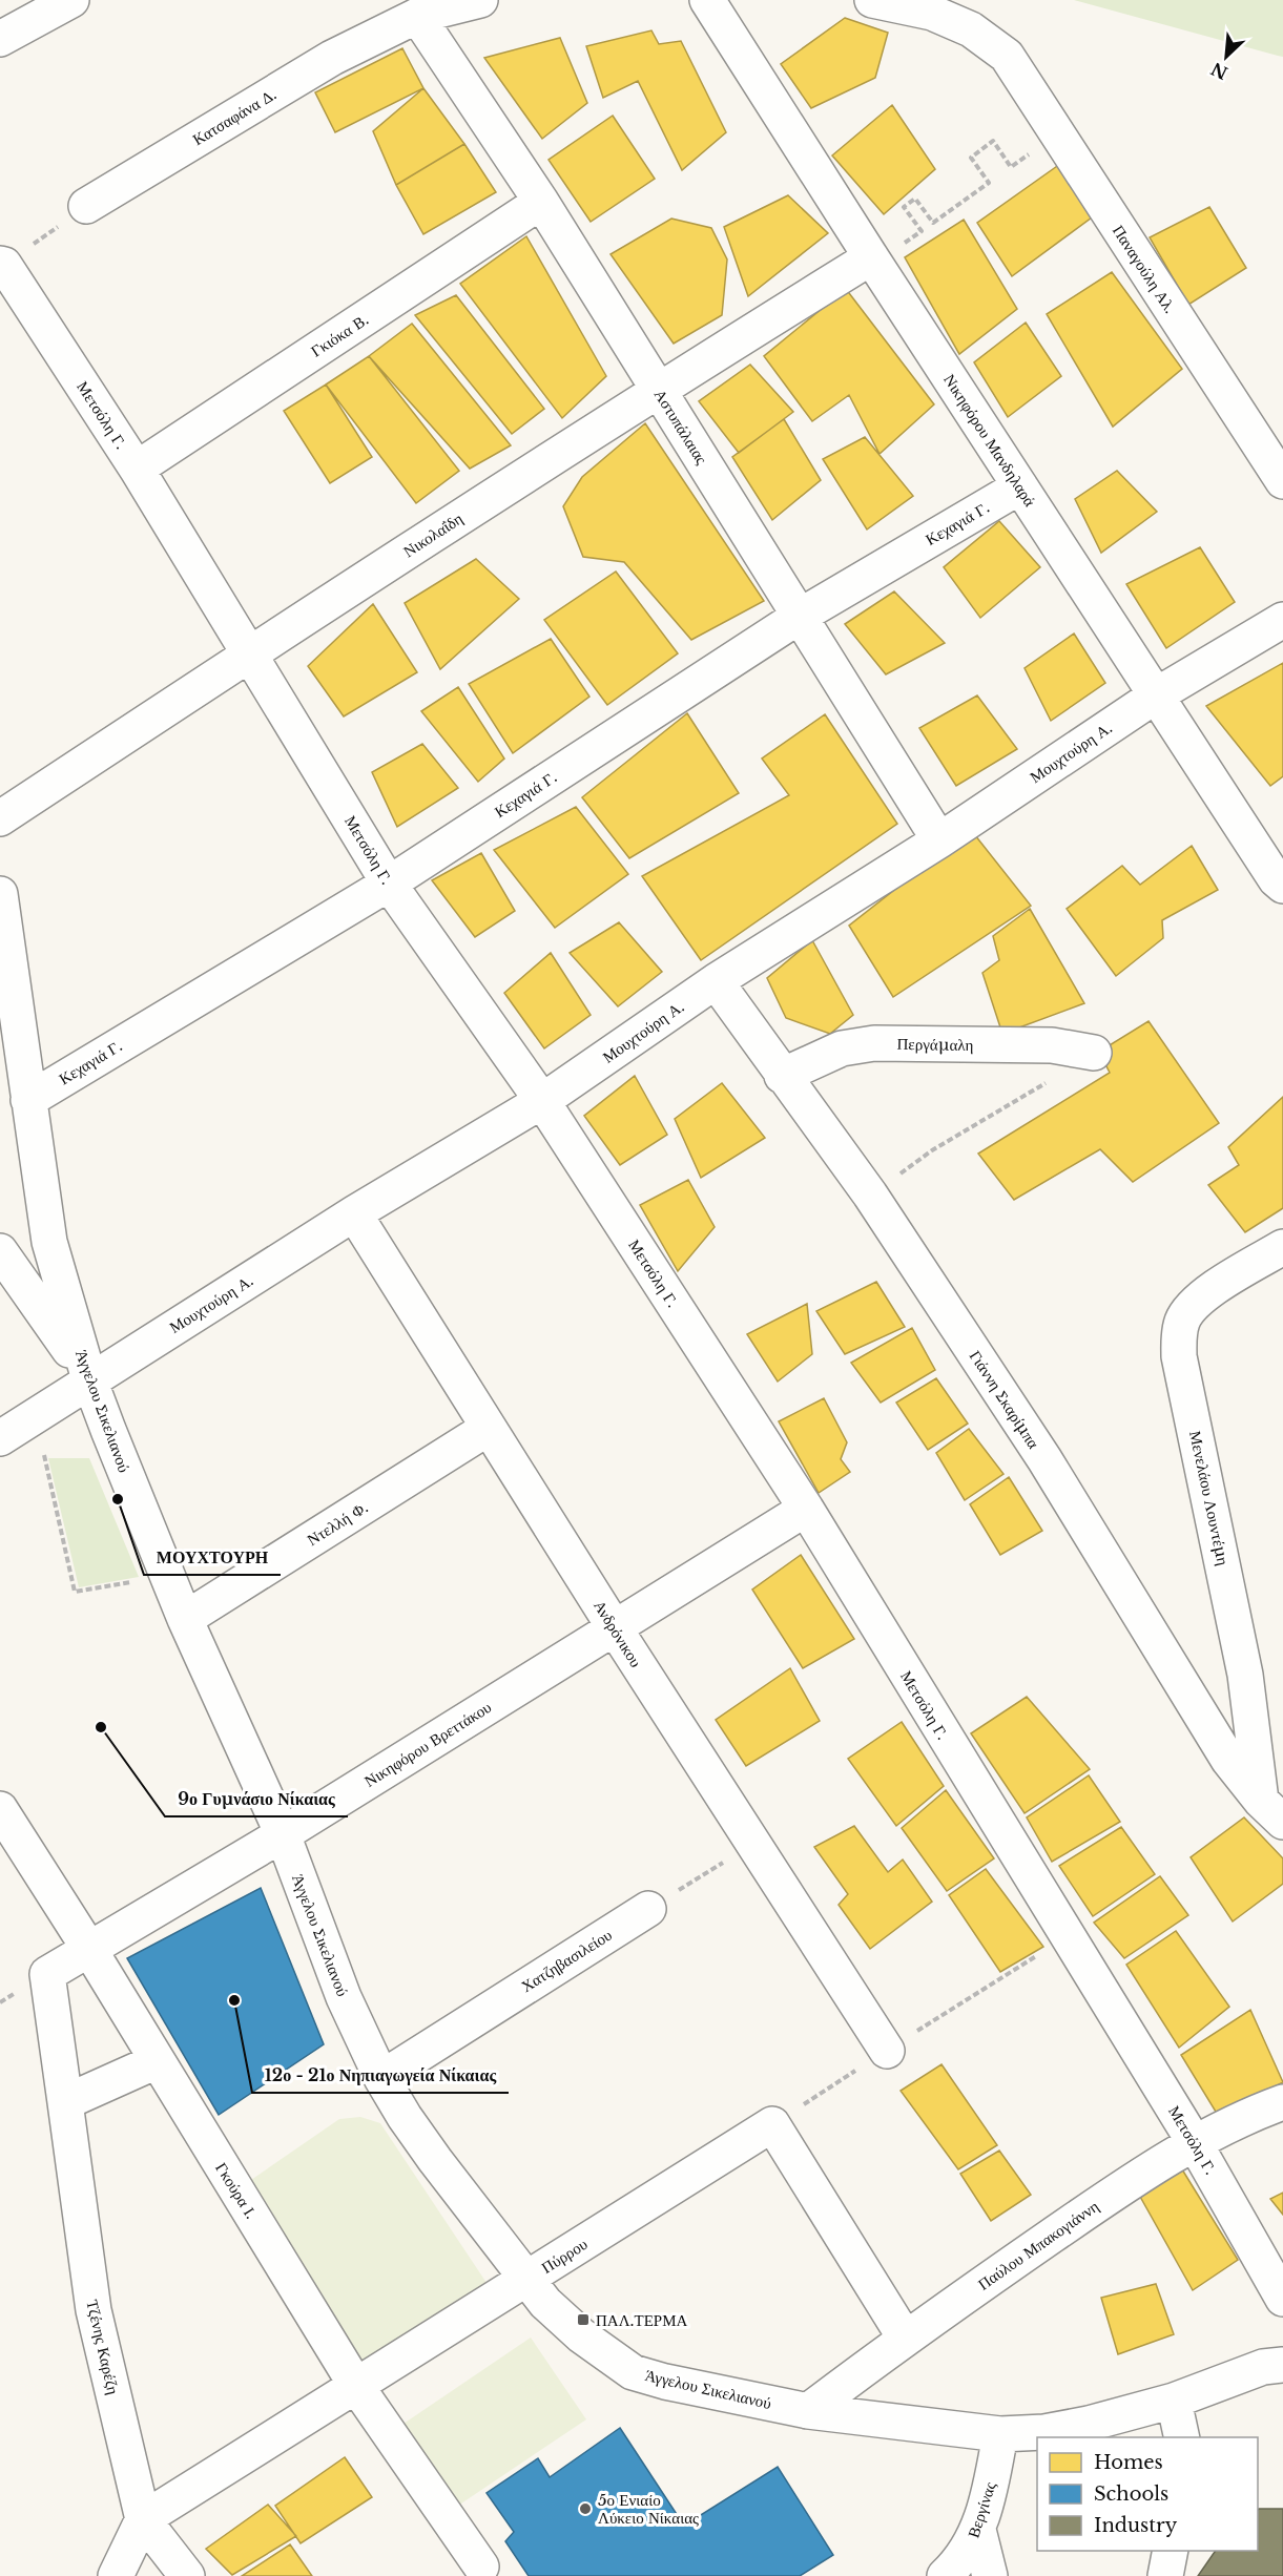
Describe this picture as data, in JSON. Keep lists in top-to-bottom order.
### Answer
{
  "streets": {
    "street": [
      "Κατσαφάνα Δ.",
      "Παναγούλη Αλ.",
      "Γκιόκα Β.",
      "Μετσόλη Γ.",
      "Αστυπάλαιας",
      "Νικηφόρου Μανδηλαρά",
      "Κεχαγιά Γ.",
      "Νικολαΐδη",
      "Μουχτούρη Α.",
      "Περγάμαλη",
      "Γιάννη Σκαρίμπα",
      "Άγγελου Σικελιανού",
      "Μενελάου Λουντέμη",
      "Ντελλή Φ.",
      "Ανδρόνικου",
      "Νικηφόρου Βρεττάκου",
      "Χατζηβασιλείου",
      "Γκούρα Ι.",
      "Παύλου Μπακογιάννη",
      "Πύρρου",
      "Τζένης Καρέζη",
      "Βεργίνας"
    ]
  },
  "crossings": [
    ["Κατσαφάνα Δ.", "Αστυπάλαιας"],
    ["Γκιόκα Β.", "Μετσόλη Γ."],
    ["Γκιόκα Β.", "Αστυπάλαιας"],
    ["Μετσόλη Γ.", "Κεχαγιά Γ."],
    ["Μετσόλη Γ.", "Νικολαΐδη"],
    ["Μετσόλη Γ.", "Μουχτούρη Α."],
    ["Μετσόλη Γ.", "Νικηφόρου Βρεττάκου"],
    ["Μετσόλη Γ.", "Παύλου Μπακογιάννη"],
    ["Αστυπάλαιας", "Κεχαγιά Γ."],
    ["Αστυπάλαιας", "Νικολαΐδη"],
    ["Αστυπάλαιας", "Μουχτούρη Α."],
    ["Νικηφόρου Μανδηλαρά", "Κεχαγιά Γ."],
    ["Νικηφόρου Μανδηλαρά", "Νικολαΐδη"],
    ["Νικηφόρου Μανδηλαρά", "Μουχτούρη Α."],
    ["Κεχαγιά Γ.", "Άγγελου Σικελιανού"],
    ["Μουχτούρη Α.", "Γιάννη Σκαρίμπα"],
    ["Μουχτούρη Α.", "Άγγελου Σικελιανού"],
    ["Μουχτούρη Α.", "Ανδρόνικου"],
    ["Περγάμαλη", "Γιάννη Σκαρίμπα"],
    ["Γιάννη Σκαρίμπα", "Μενελάου Λουντέμη"],
    ["Άγγελου Σικελιανού", "Ντελλή Φ."],
    ["Άγγελου Σικελιανού", "Νικηφόρου Βρεττάκου"],
    ["Άγγελου Σικελιανού", "Χατζηβασιλείου"],
    ["Άγγελου Σικελιανού", "Παύλου Μπακογιάννη"],
    ["Άγγελου Σικελιανού", "Πύρρου"],
    ["Άγγελου Σικελιανού", "Βεργίνας"],
    ["Ντελλή Φ.", "Ανδρόνικου"],
    ["Ανδρόνικου", "Νικηφόρου Βρεττάκου"],
    ["Νικηφόρου Βρεττάκου", "Γκούρα Ι."],
    ["Νικηφόρου Βρεττάκου", "Τζένης Καρέζη"],
    ["Γκούρα Ι.", "Πύρρου"],
    ["Παύλου Μπακογιάννη", "Πύρρου"],
    ["Πύρρου", "Τζένης Καρέζη"]
  ],
  "places": {
    "other": [
      "ΜΟΥΧΤΟΥΡΗ",
      "9ο Γυμνάσιο Νίκαιας",
      "12ο - 21ο Νηπιαγωγεία Νίκαιας",
      "5ο Ενιαίο Λύκειο Νίκαιας"
    ],
    "transit": ["ΠΑΛ.ΤΕΡΜΑ"]
  },
  "legend": ["Homes", "Schools", "Industry"],
  "north": "bottom left"
}
